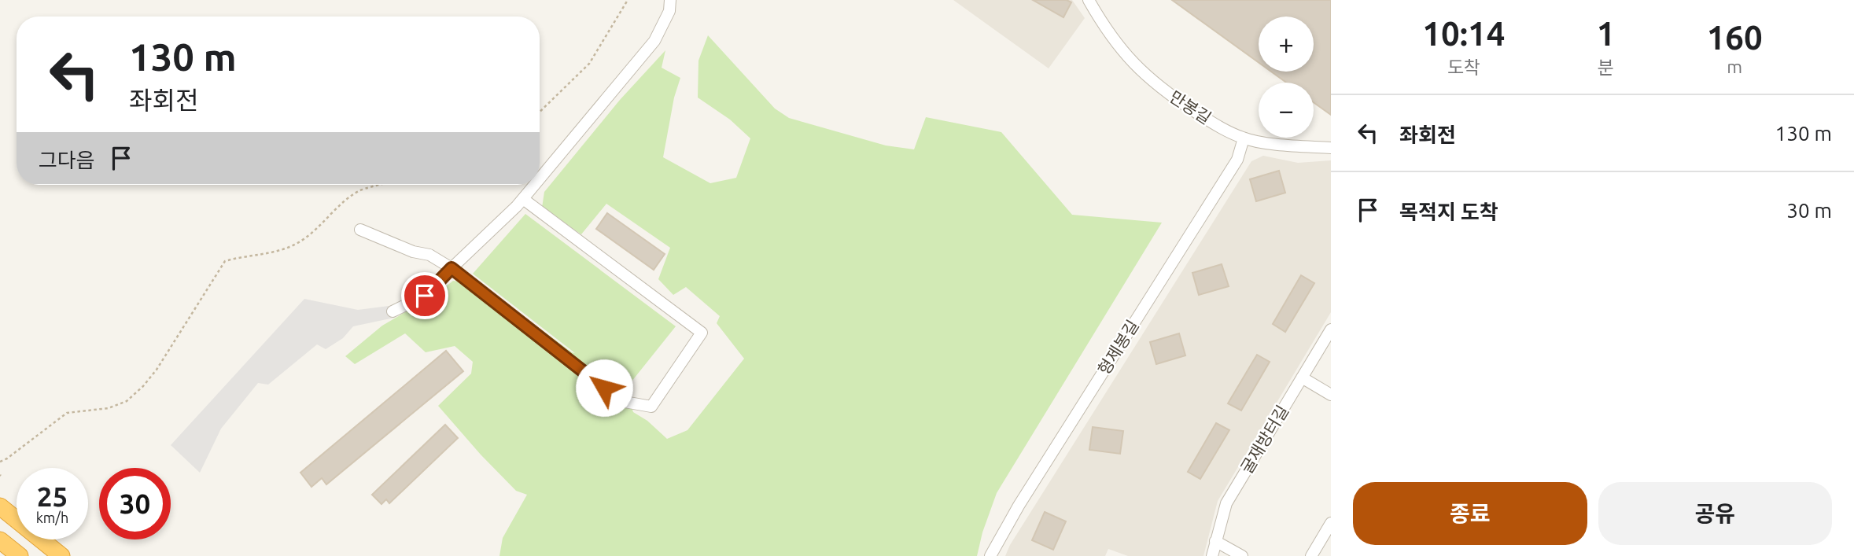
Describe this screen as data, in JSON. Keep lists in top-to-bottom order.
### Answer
{
  "streets": {
    "street": ["만봉길", "형제봉길", "굴재방터길"]
  },
  "crossings": [
    ["만봉길", "형제봉길"]
  ],
  "page": {
    "eta": [
      "10:14",
      "도착",
      "1",
      "분",
      "160",
      "m"
    ],
    "map_buttons": ["+", "−"],
    "turn": ["130 m", "좌회전"],
    "list": [
      {
        "name": "좌회전",
        "value": "130 m"
      },
      {
        "name": "목적지 도착",
        "value": "30 m"
      }
    ],
    "then": "그다음",
    "speed": "25 km/h",
    "limit": "30",
    "buttons": ["종료", "공유"]
  }
}
